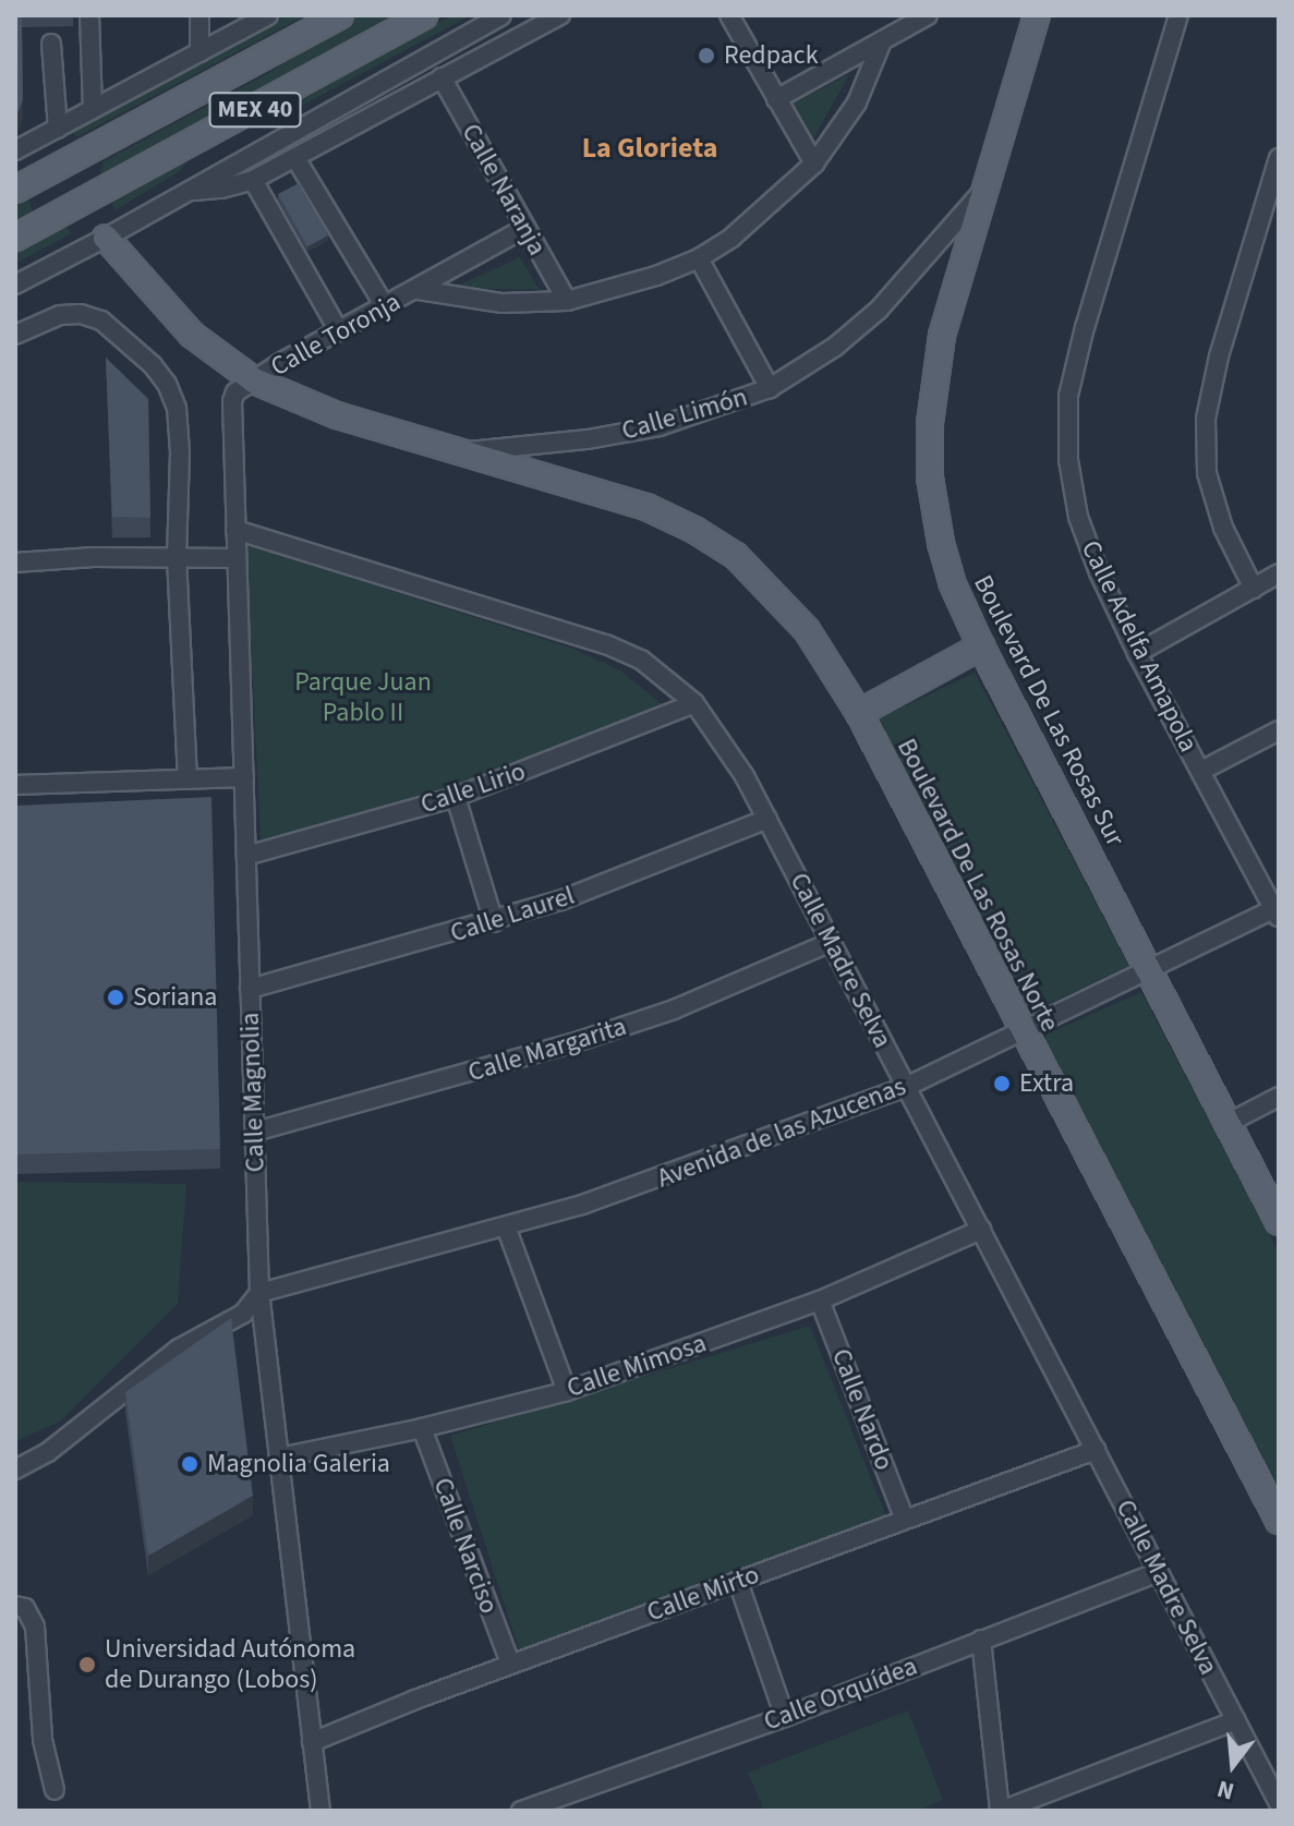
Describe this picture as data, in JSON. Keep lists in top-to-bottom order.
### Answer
{
  "streets": {
    "main road": ["MEX 40", "Boulevard De Las Rosas Sur", "Boulevard De Las Rosas Norte"],
    "street": [
      "Calle Naranja",
      "Calle Toronja",
      "Calle Limón",
      "Calle Adelfa Amapola",
      "Calle Lirio",
      "Calle Laurel",
      "Calle Madre Selva",
      "Calle Margarita",
      "Calle Magnolia",
      "Avenida de las Azucenas",
      "Calle Mimosa",
      "Calle Nardo",
      "Calle Narciso",
      "Calle Mirto",
      "Calle Orquídea"
    ]
  },
  "crossings": [
    ["Calle Naranja", "Calle Toronja"],
    ["Calle Toronja", "Boulevard De Las Rosas Norte"],
    ["Calle Toronja", "Calle Magnolia"],
    ["Calle Limón", "Boulevard De Las Rosas Sur"],
    ["Calle Limón", "Boulevard De Las Rosas Norte"],
    ["Calle Adelfa Amapola", "Avenida de las Azucenas"],
    ["Boulevard De Las Rosas Sur", "Avenida de las Azucenas"],
    ["Calle Lirio", "Calle Madre Selva"],
    ["Calle Lirio", "Calle Magnolia"],
    ["Boulevard De Las Rosas Norte", "Calle Magnolia"],
    ["Boulevard De Las Rosas Norte", "Avenida de las Azucenas"],
    ["Calle Laurel", "Calle Madre Selva"],
    ["Calle Laurel", "Calle Magnolia"],
    ["Calle Madre Selva", "Calle Margarita"],
    ["Calle Madre Selva", "Calle Magnolia"],
    ["Calle Madre Selva", "Avenida de las Azucenas"],
    ["Calle Madre Selva", "Calle Mimosa"],
    ["Calle Madre Selva", "Calle Mirto"],
    ["Calle Madre Selva", "Calle Orquídea"],
    ["Calle Margarita", "Calle Magnolia"],
    ["Calle Magnolia", "Avenida de las Azucenas"],
    ["Calle Magnolia", "Calle Mimosa"],
    ["Calle Magnolia", "Calle Mirto"],
    ["Calle Mimosa", "Calle Nardo"],
    ["Calle Mimosa", "Calle Narciso"],
    ["Calle Nardo", "Calle Mirto"],
    ["Calle Narciso", "Calle Mirto"]
  ],
  "districts": ["La Glorieta"],
  "parks": ["Parque Juan Pablo II"],
  "places": [
    "Redpack",
    "Soriana",
    "Extra",
    "Magnolia Galeria",
    "Universidad Autónoma de Durango (Lobos)"
  ],
  "north": "bottom"
}
